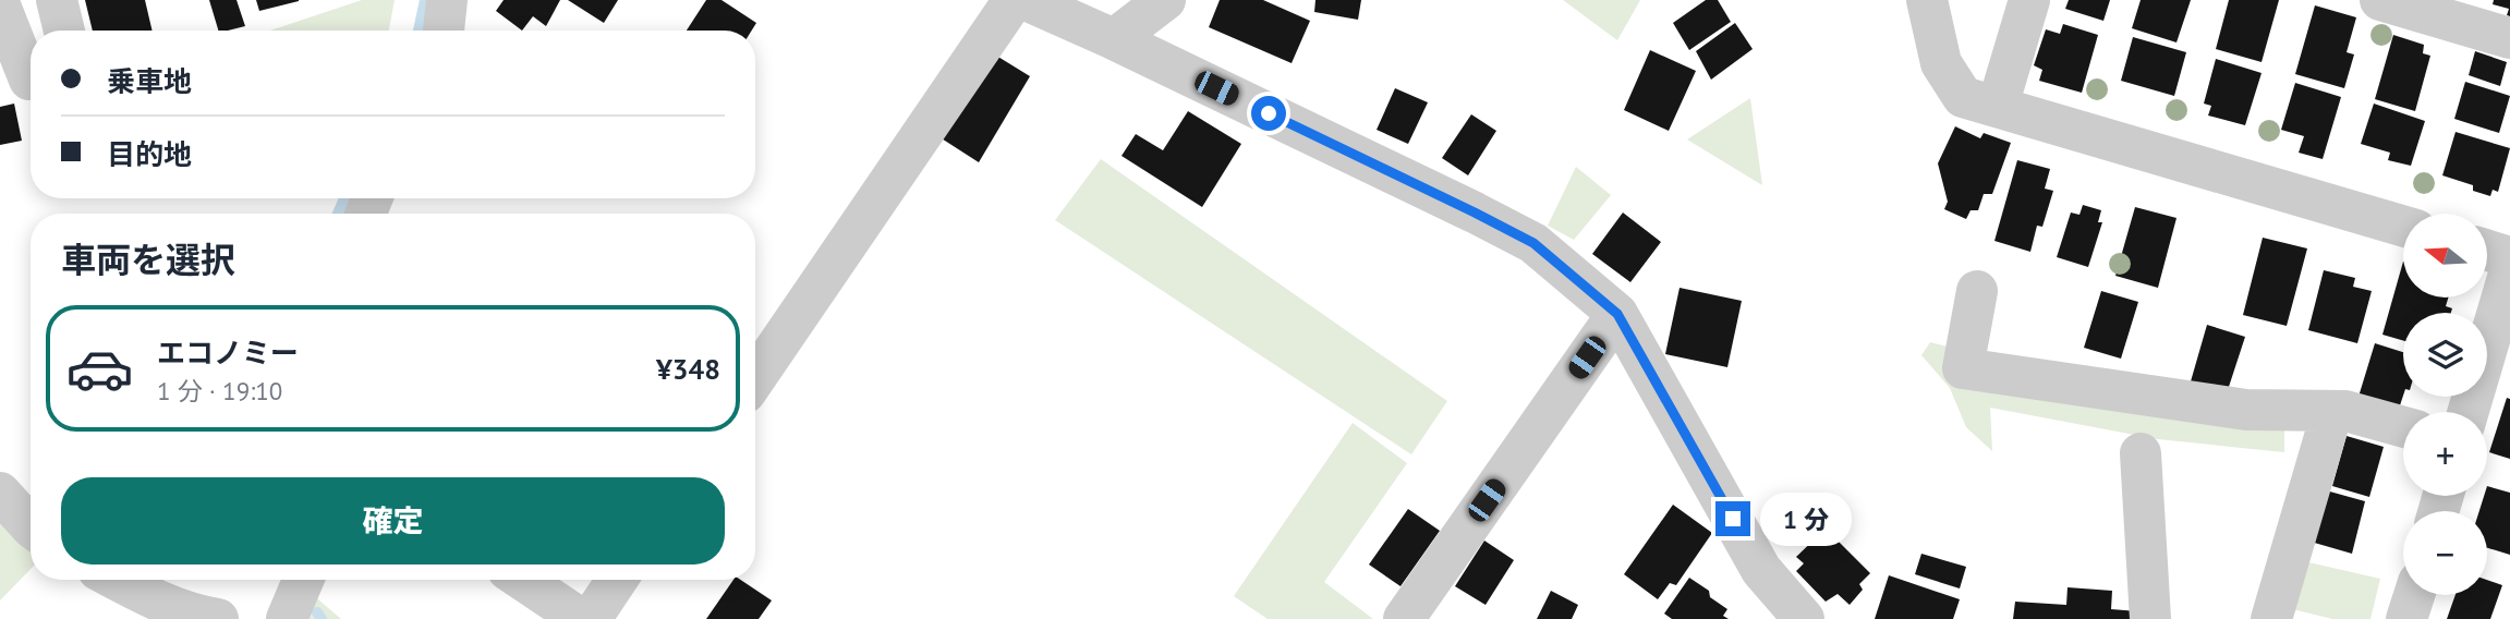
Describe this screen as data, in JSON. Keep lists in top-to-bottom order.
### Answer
{
  "north": "left",
  "page": {
    "banner": ["乗車地", "目的地"],
    "map_buttons": ["+", "−"],
    "heading": "車両を選択",
    "list": [
      {
        "name": "エコノミー",
        "note": "1 分 · 19:10",
        "value": "¥348"
      }
    ],
    "buttons": "確定",
    "bubble": "1 分"
  }
}
